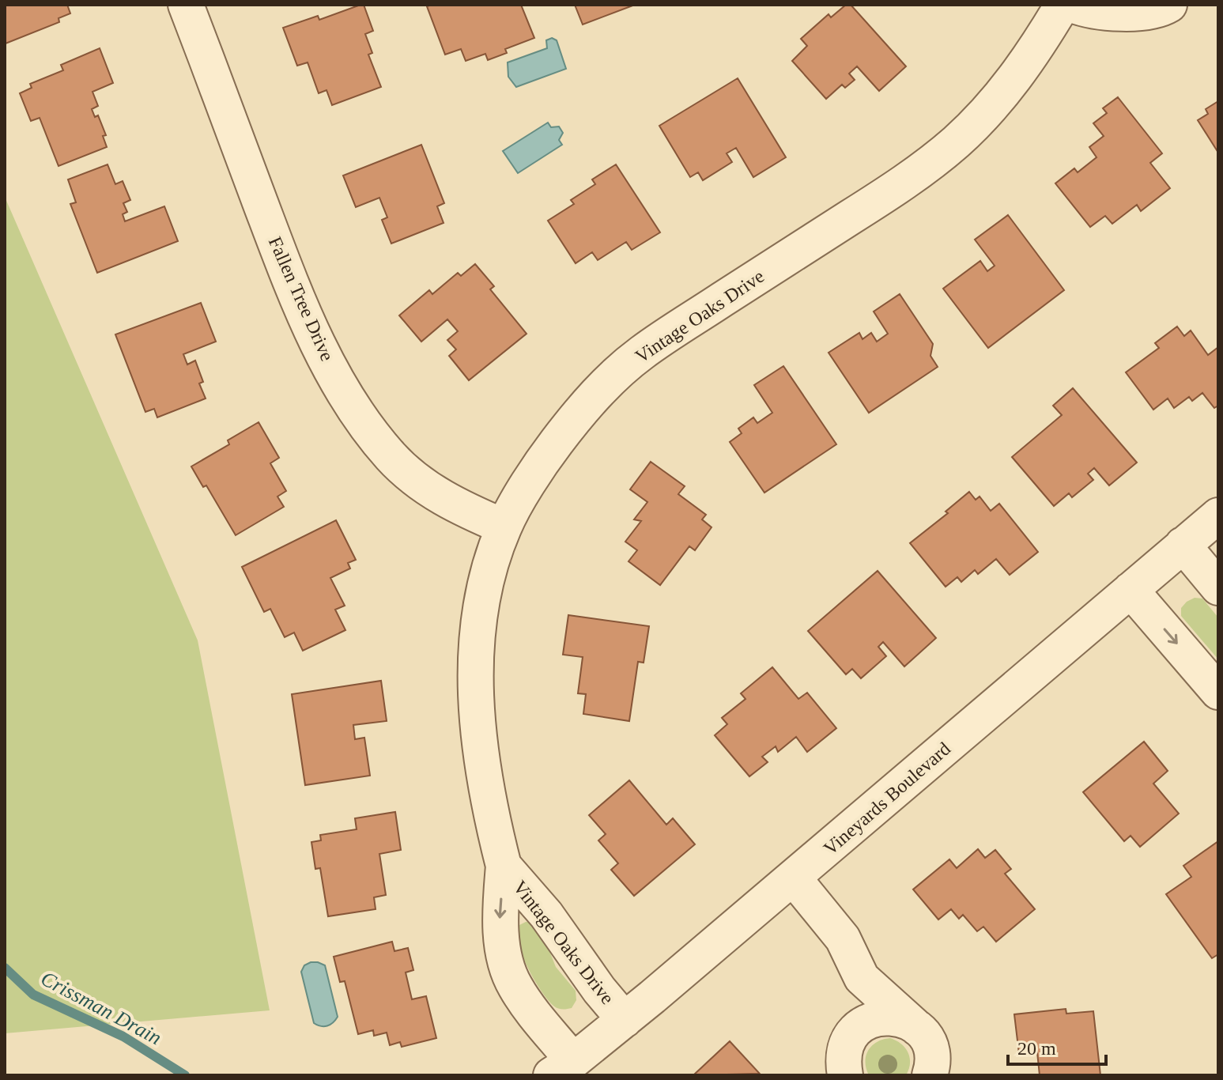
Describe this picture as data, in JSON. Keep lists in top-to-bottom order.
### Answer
{
  "streets": {
    "street": ["Fallen Tree Drive", "Vintage Oaks Drive", "Vineyards Boulevard"]
  },
  "crossings": [
    ["Fallen Tree Drive", "Vintage Oaks Drive"],
    ["Vintage Oaks Drive", "Vineyards Boulevard"]
  ],
  "water": ["Crissman Drain"],
  "scale_bar": "20 m"
}
